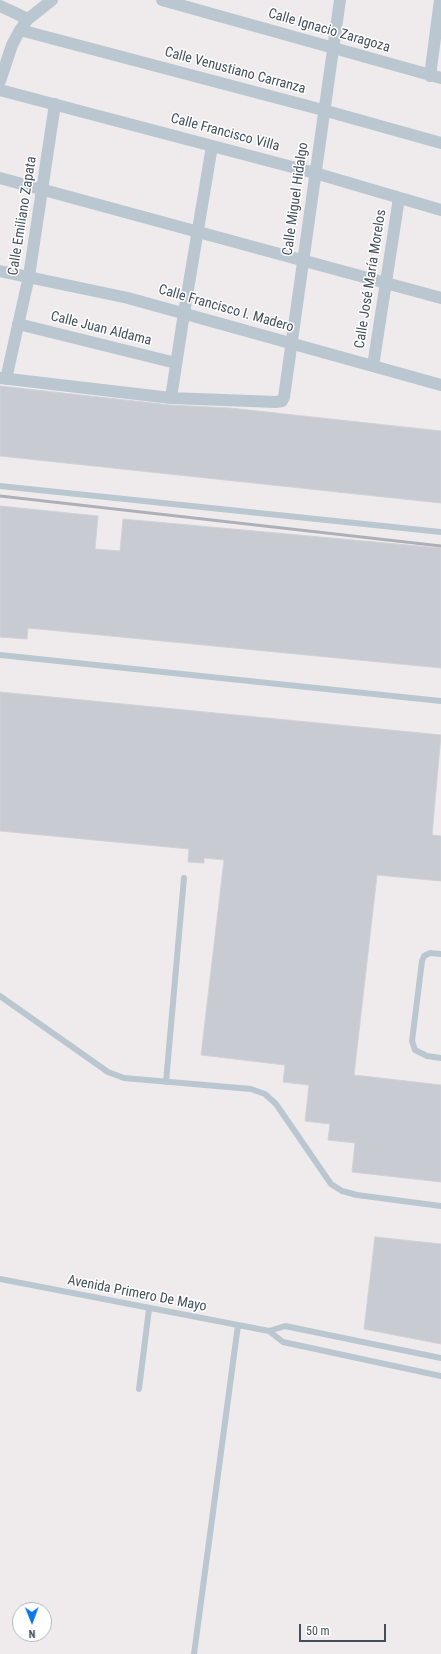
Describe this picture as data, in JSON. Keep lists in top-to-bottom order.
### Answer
{
  "streets": {
    "street": [
      "Calle Ignacio Zaragoza",
      "Calle Venustiano Carranza",
      "Calle Francisco Villa",
      "Calle Miguel Hidalgo",
      "Calle Emiliano Zapata",
      "Calle José María Morelos",
      "Calle Francisco I. Madero",
      "Calle Juan Aldama"
    ],
    "lane": ["Avenida Primero De Mayo"]
  },
  "crossings": [
    ["Calle Ignacio Zaragoza", "Calle Miguel Hidalgo"],
    ["Calle Venustiano Carranza", "Calle Miguel Hidalgo"],
    ["Calle Francisco Villa", "Calle Miguel Hidalgo"],
    ["Calle Francisco Villa", "Calle Emiliano Zapata"],
    ["Calle Francisco Villa", "Calle José María Morelos"],
    ["Calle Miguel Hidalgo", "Calle Francisco I. Madero"],
    ["Calle Emiliano Zapata", "Calle Francisco I. Madero"],
    ["Calle Emiliano Zapata", "Calle Juan Aldama"],
    ["Calle José María Morelos", "Calle Francisco I. Madero"]
  ],
  "scale_bar": "50 m",
  "north": "bottom"
}
